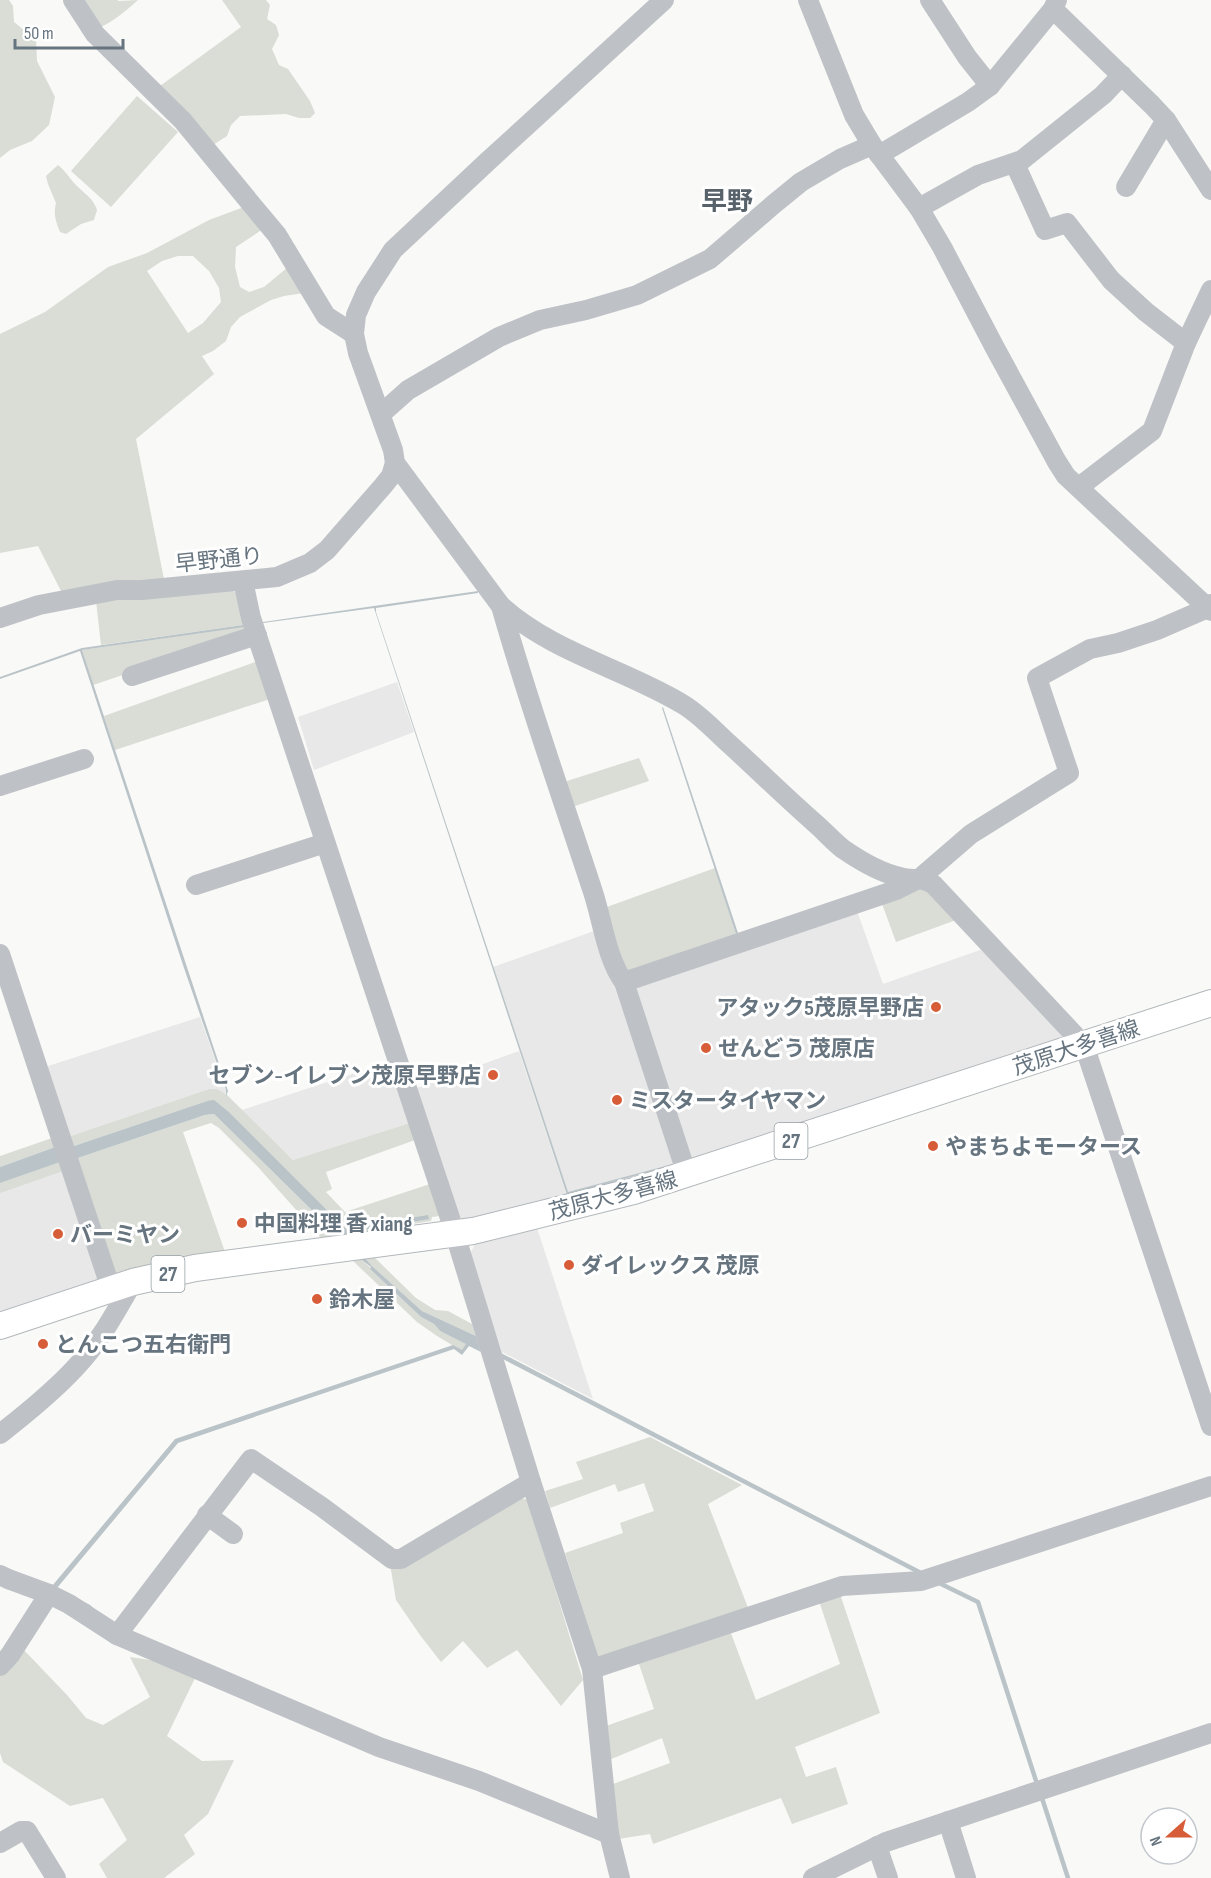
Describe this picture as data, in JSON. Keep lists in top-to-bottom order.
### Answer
{
  "streets": {
    "main road": ["茂原大多喜線", "27"],
    "street": ["早野通り"]
  },
  "districts": ["早野"],
  "places": [
    "アタック5茂原早野店",
    "せんどう 茂原店",
    "セブン-イレブン茂原早野店",
    "ミスタータイヤマン",
    "やまちよモータース",
    "中国料理 香 xiang",
    "バーミヤン",
    "ダイレックス 茂原",
    "鈴木屋",
    "とんこつ五右衛門"
  ],
  "scale_bar": "50 m",
  "north": "left"
}
